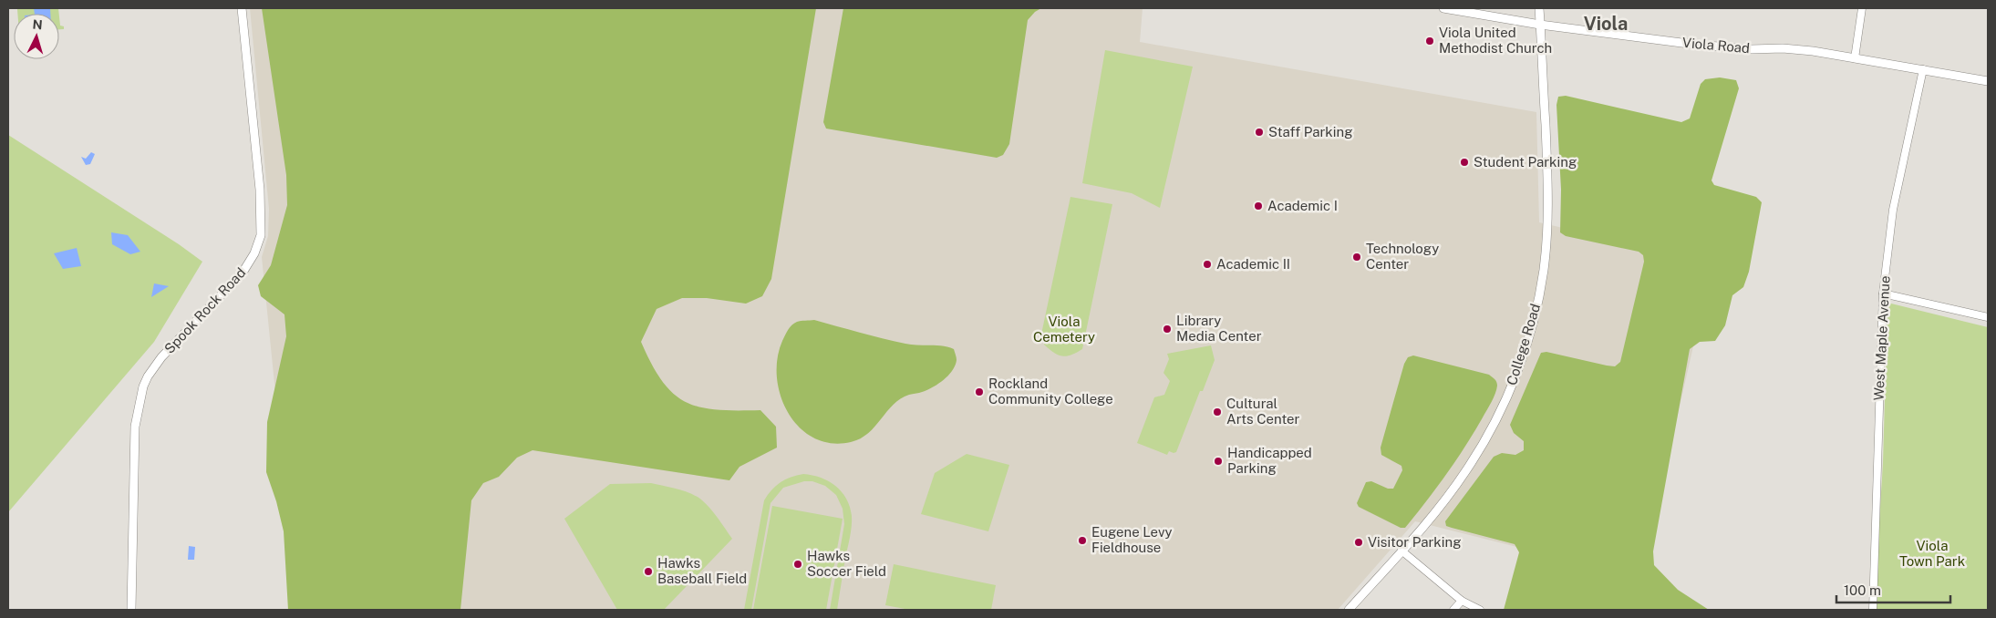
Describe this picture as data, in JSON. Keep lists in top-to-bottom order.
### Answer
{
  "streets": {
    "street": [
      "Viola Road",
      "Spook Rock Road",
      "West Maple Avenue",
      "College Road"
    ]
  },
  "crossings": [
    ["Viola Road", "West Maple Avenue"],
    ["Viola Road", "College Road"]
  ],
  "districts": ["Viola"],
  "parks": ["Viola Cemetery", "Viola Town Park"],
  "places": [
    "Viola United Methodist Church",
    "Staff Parking",
    "Student Parking",
    "Academic I",
    "Technology Center",
    "Academic II",
    "Library Media Center",
    "Rockland Community College",
    "Cultural Arts Center",
    "Handicapped Parking",
    "Eugene Levy Fieldhouse",
    "Visitor Parking",
    "Hawks Soccer Field",
    "Hawks Baseball Field"
  ],
  "scale_bar": "100 m",
  "north": "top"
}
